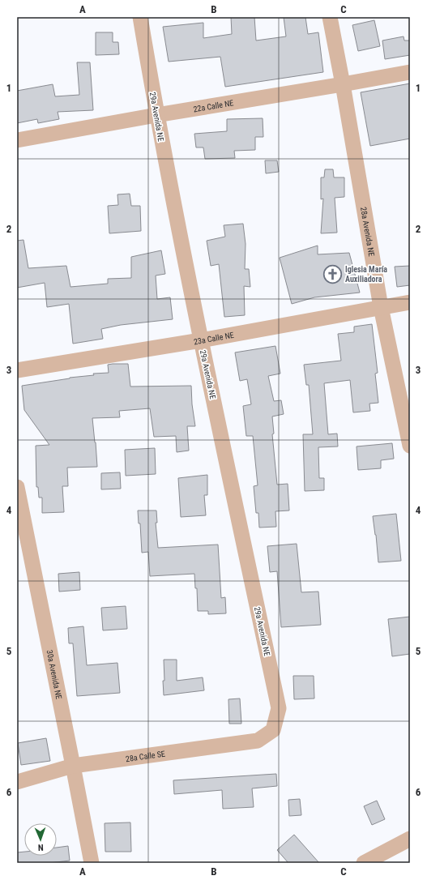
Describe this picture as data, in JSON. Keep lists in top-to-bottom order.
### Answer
{
  "streets": {
    "street": [
      "22a Calle NE",
      "29a Avenida NE",
      "28a Avenida NE",
      "23a Calle NE",
      "30a Avenida NE",
      "28a Calle SE"
    ]
  },
  "crossings": [
    ["22a Calle NE", "29a Avenida NE"],
    ["22a Calle NE", "28a Avenida NE"],
    ["29a Avenida NE", "23a Calle NE"],
    ["29a Avenida NE", "28a Calle SE"],
    ["28a Avenida NE", "23a Calle NE"],
    ["30a Avenida NE", "28a Calle SE"]
  ],
  "places": {
    "church": ["Iglesia María Auxiliadora"]
  },
  "north": "bottom",
  "grid": {
    "columns": ["A", "B", "C"],
    "rows": [
      "1",
      "2",
      "3",
      "4",
      "5",
      "6"
    ]
  }
}
